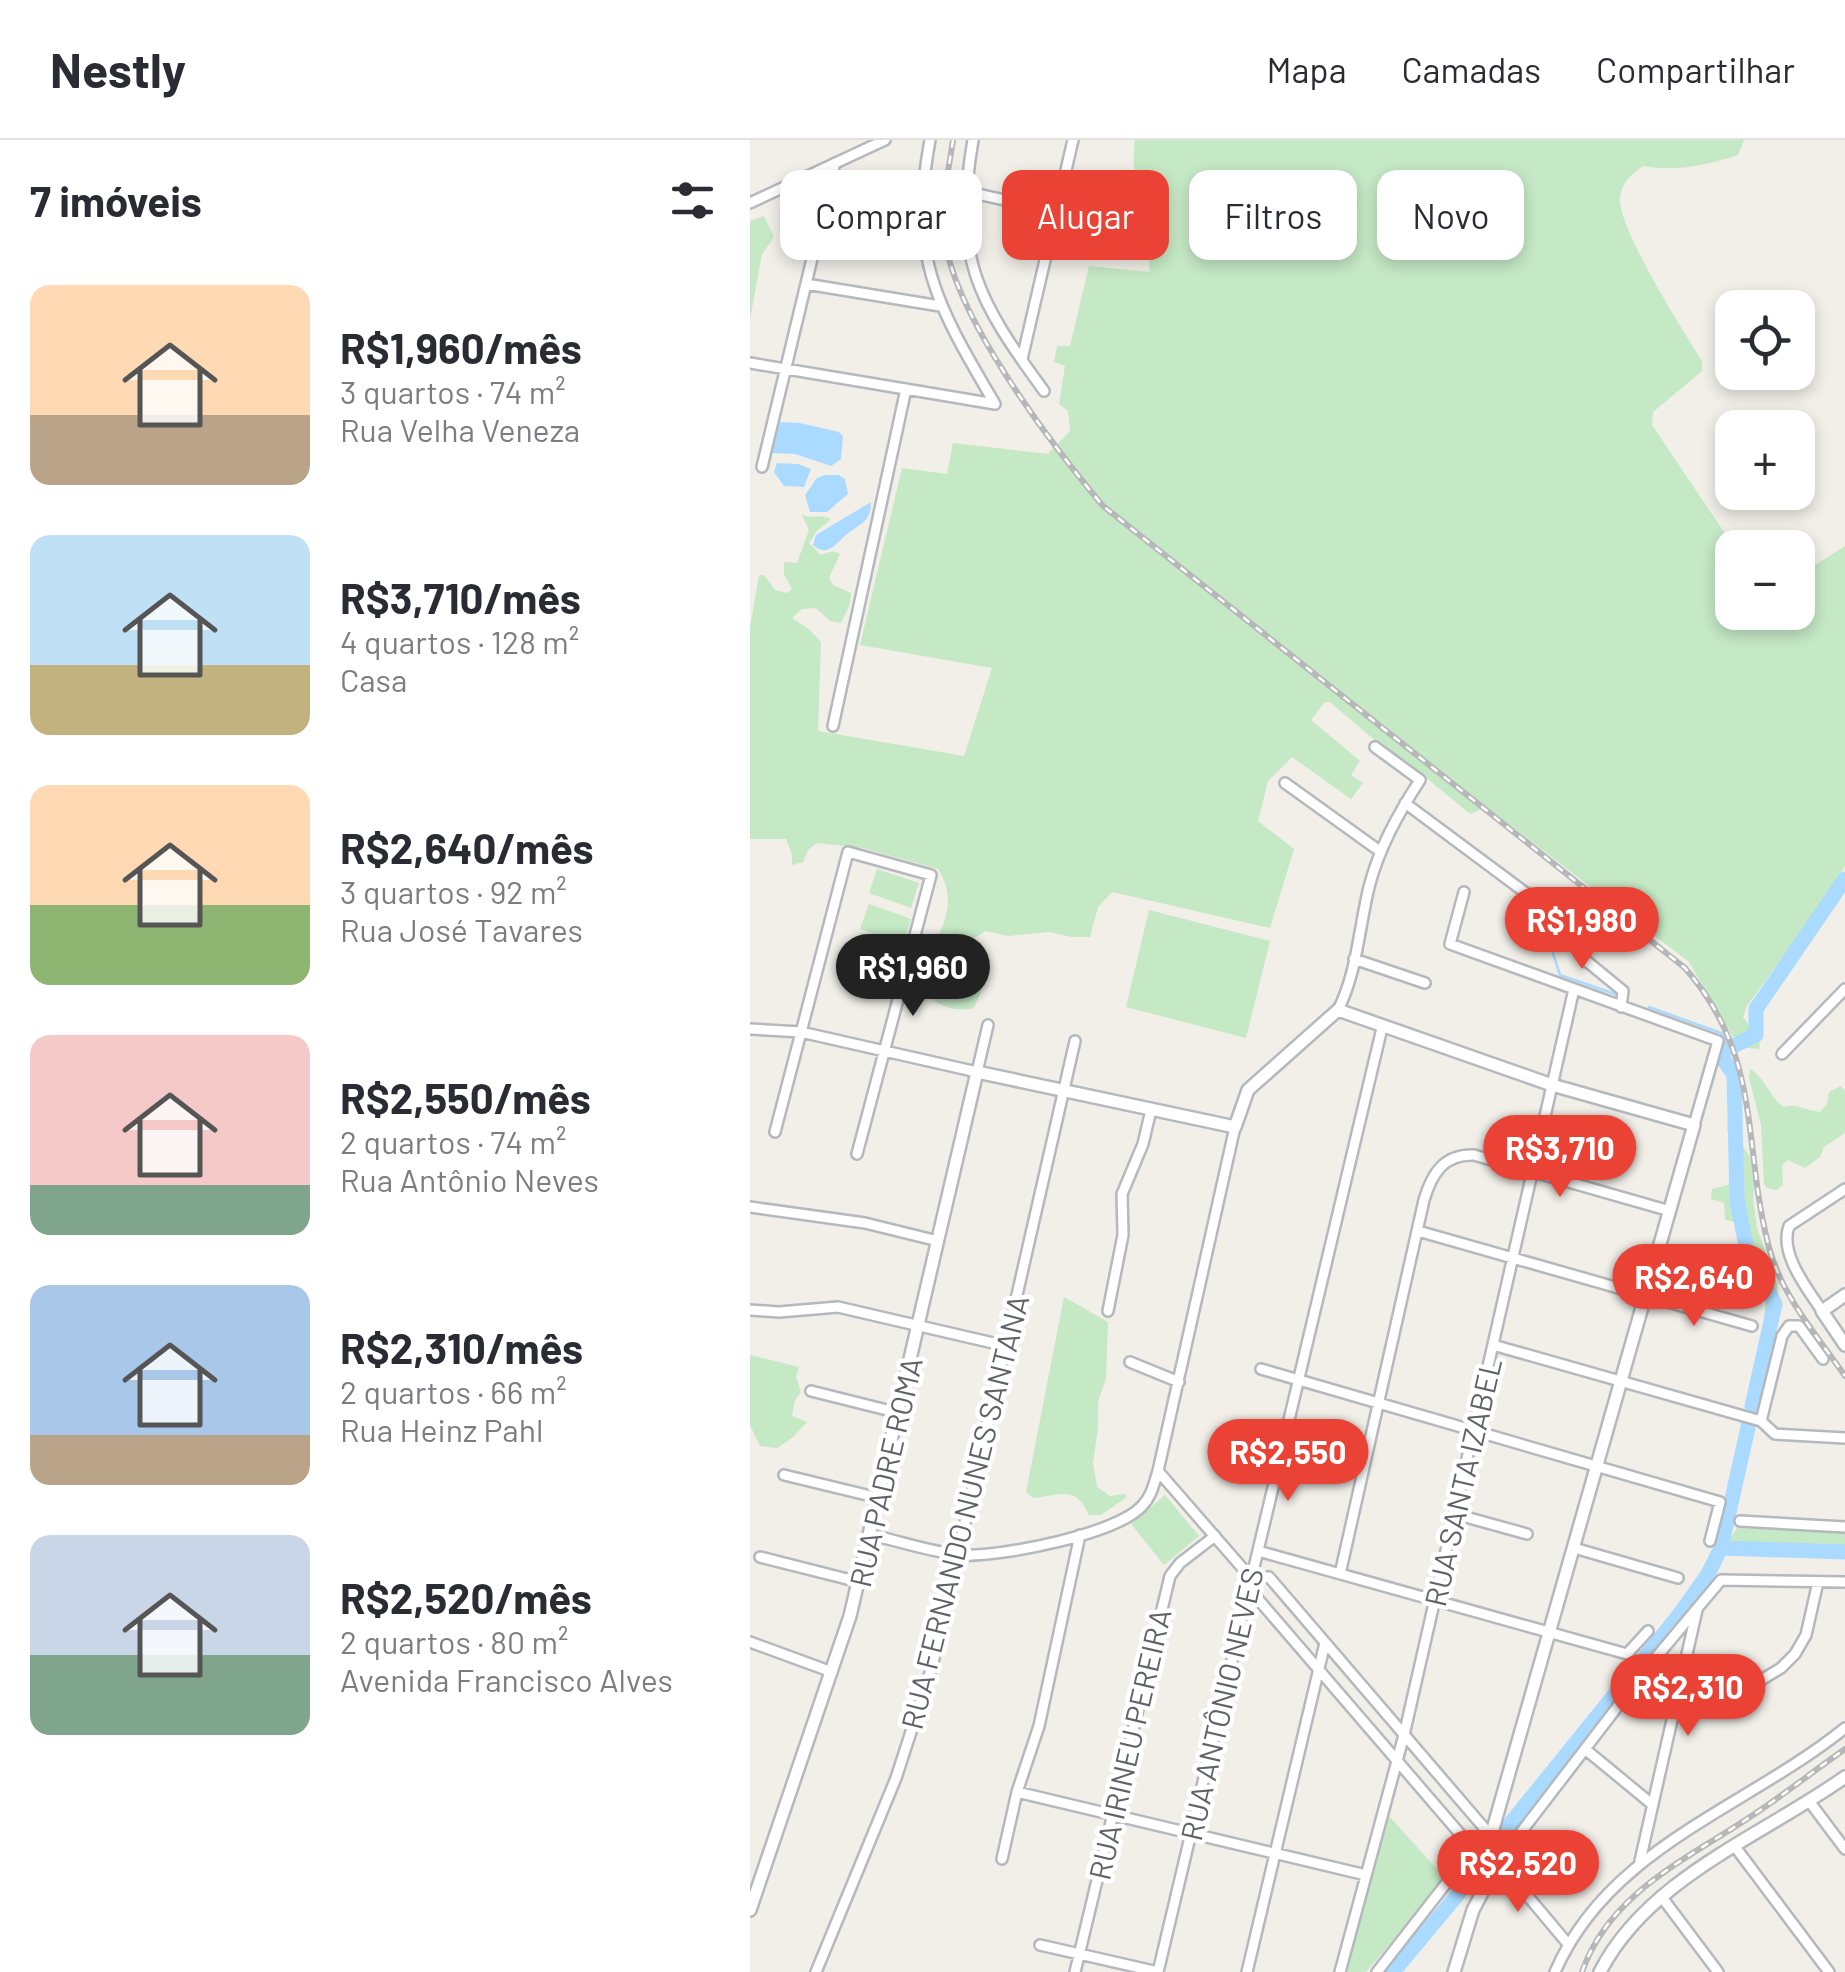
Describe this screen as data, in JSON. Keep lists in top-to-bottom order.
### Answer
{
  "streets": {
    "street": [
      "RUA PADRE ROMA",
      "RUA SANTA IZABEL",
      "RUA FERNANDO NUNES SANTANA",
      "RUA ANTÔNIO NEVES",
      "RUA IRINEU PEREIRA"
    ]
  },
  "page": {
    "header": "Nestly",
    "nav": ["Mapa", "Camadas", "Compartilhar"],
    "heading": "7 imóveis",
    "chip": [
      "Comprar",
      "Alugar",
      "Filtros",
      "Novo"
    ],
    "list": [
      {
        "name": "R$1,960/mês",
        "note": "3 quartos · 74 m² · Rua Velha Veneza"
      },
      {
        "name": "R$3,710/mês",
        "note": "4 quartos · 128 m² · Casa"
      },
      {
        "name": "R$2,640/mês",
        "note": "3 quartos · 92 m² · Rua José Tavares"
      },
      {
        "name": "R$2,550/mês",
        "note": "2 quartos · 74 m² · Rua Antônio Neves"
      },
      {
        "name": "R$2,310/mês",
        "note": "2 quartos · 66 m² · Rua Heinz Pahl"
      },
      {
        "name": "R$2,520/mês",
        "note": "2 quartos · 80 m² · Avenida Francisco Alves"
      }
    ],
    "map_buttons": ["+", "−"],
    "price": [
      "R$1,980",
      "R$1,960",
      "R$3,710",
      "R$2,640",
      "R$2,550",
      "R$2,310",
      "R$2,520"
    ]
  }
}
